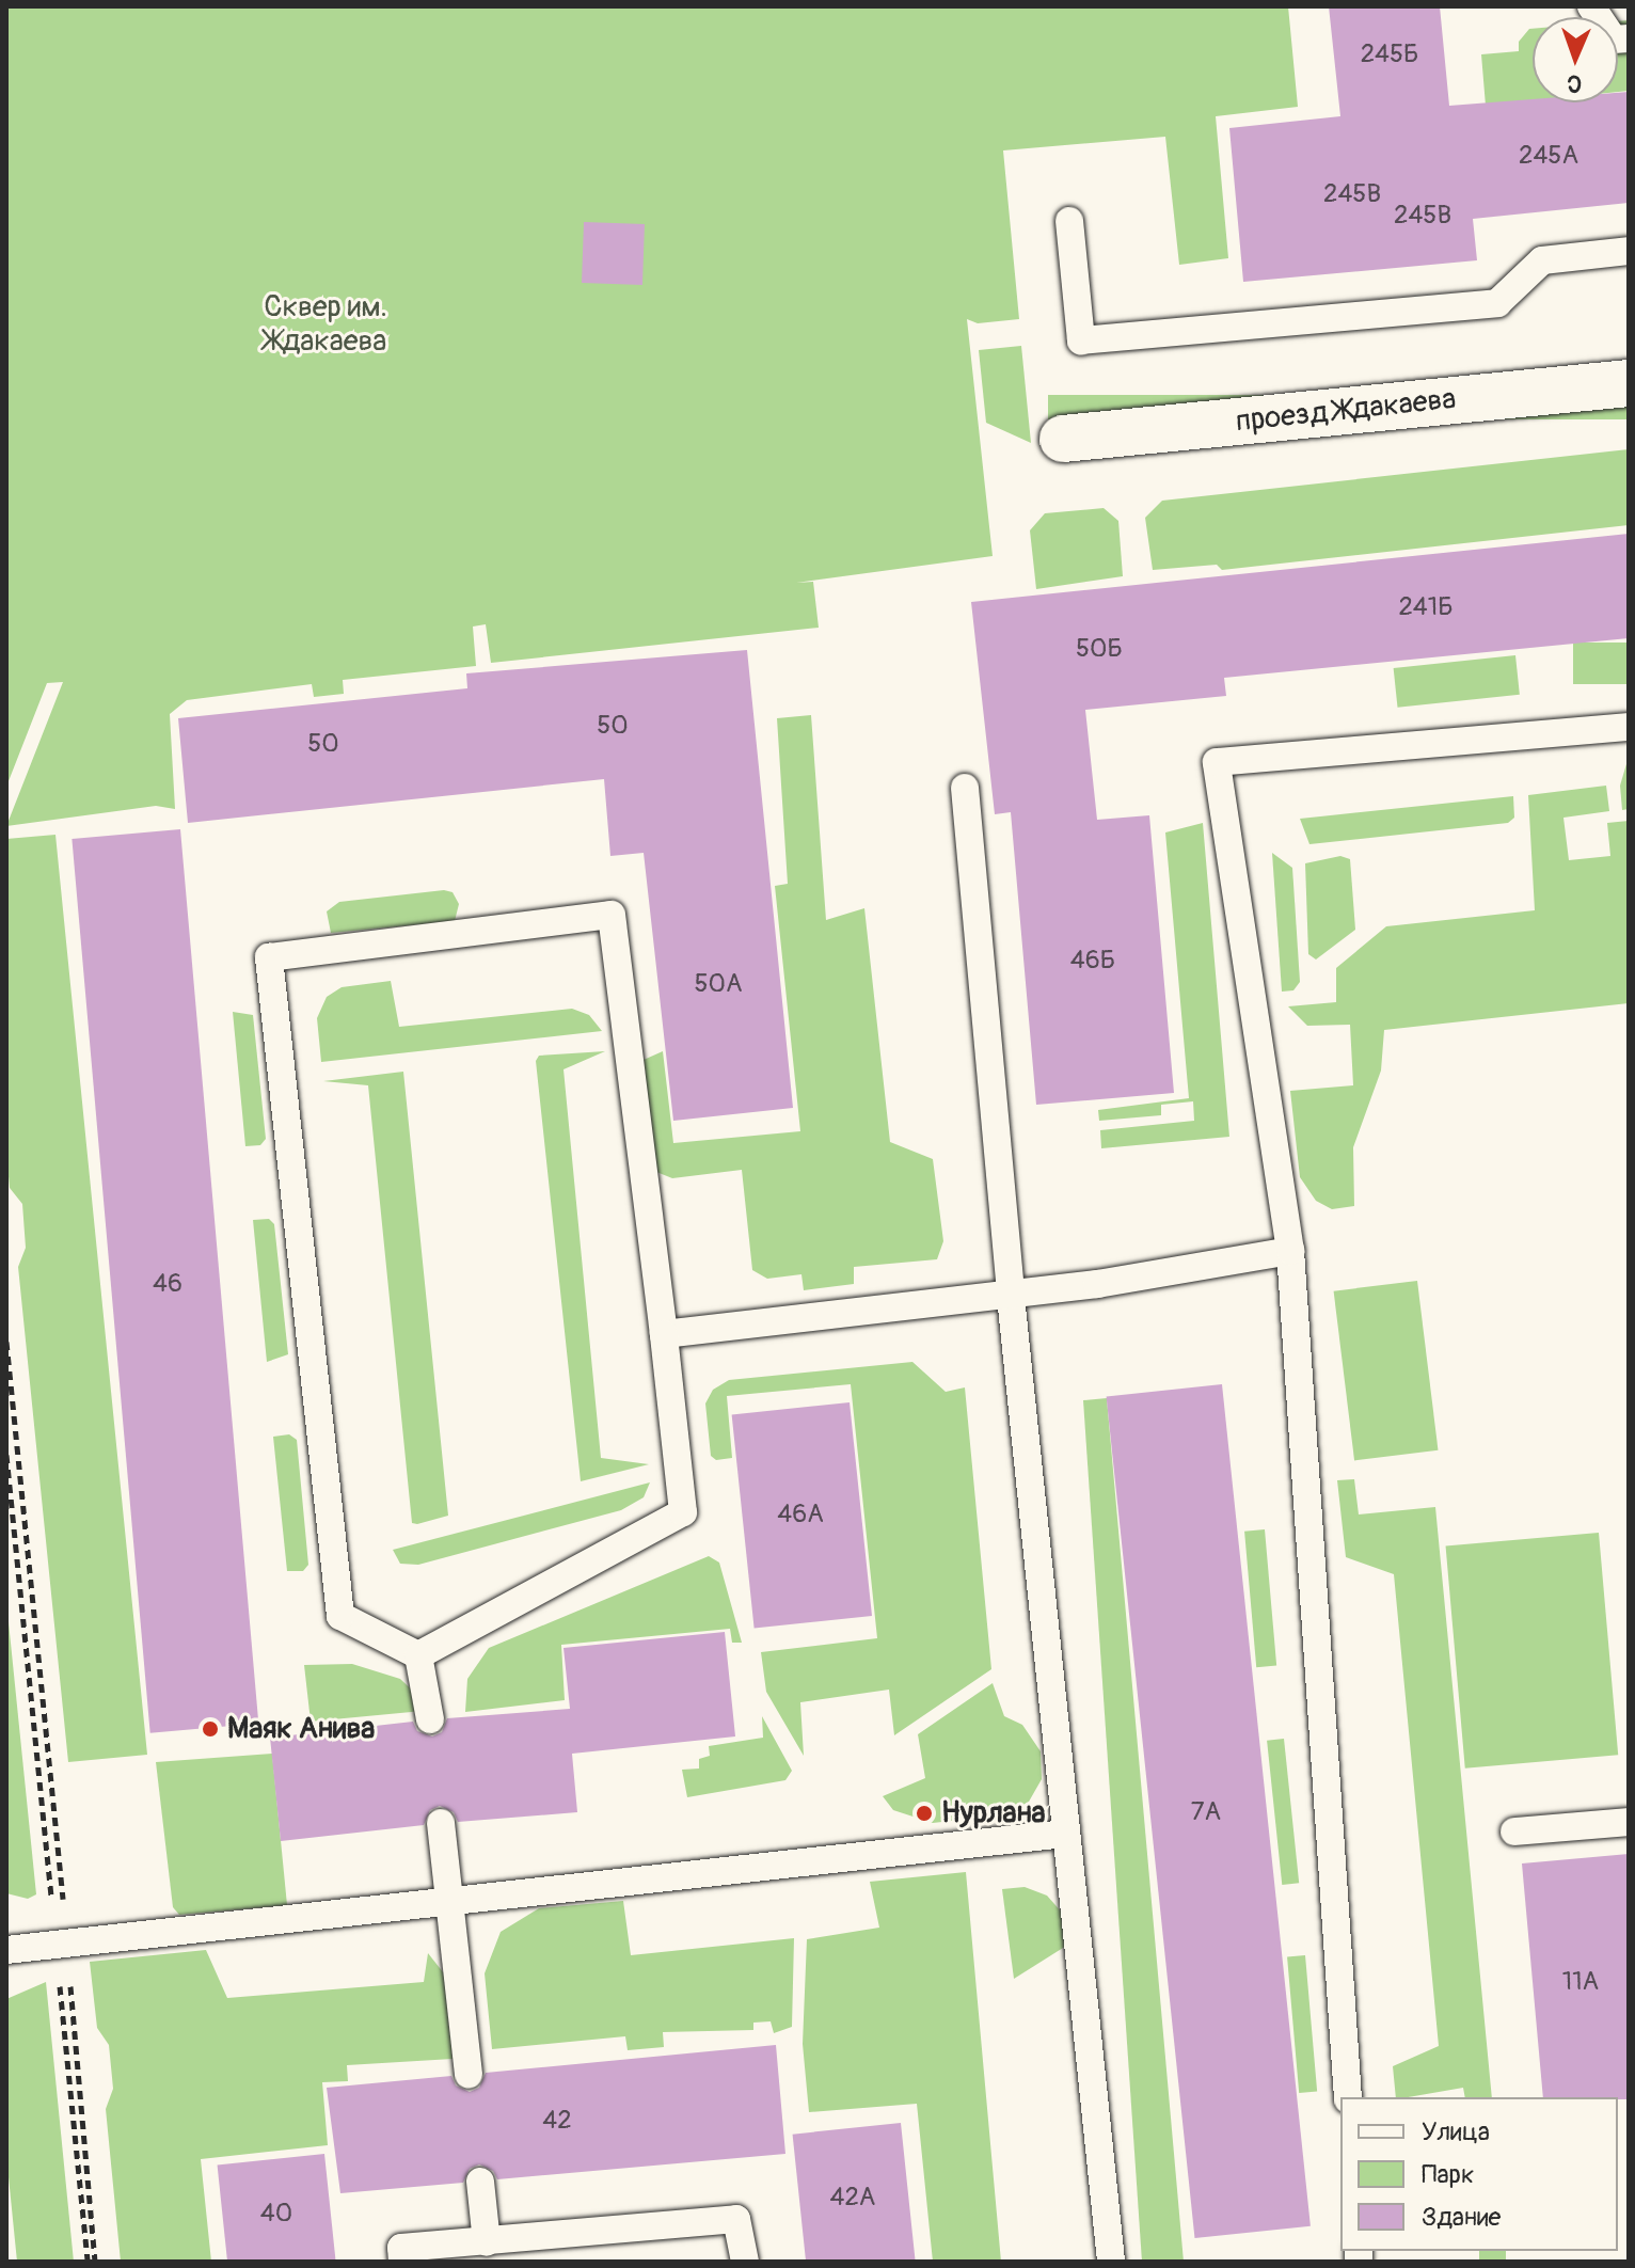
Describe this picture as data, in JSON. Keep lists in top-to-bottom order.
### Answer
{
  "streets": {
    "street": ["проезд Ждакаева"]
  },
  "parks": ["Сквер им. Ждакаева"],
  "places": ["Маяк Анива", "Нурлана"],
  "house_numbers": [
    "245Б",
    "245А",
    "245В",
    "245В",
    "241Б",
    "50Б",
    "50",
    "50",
    "46Б",
    "50А",
    "46",
    "46А",
    "7А",
    "11А",
    "42",
    "42А",
    "40"
  ],
  "legend": ["Улица", "Парк", "Здание"],
  "north": "bottom"
}
